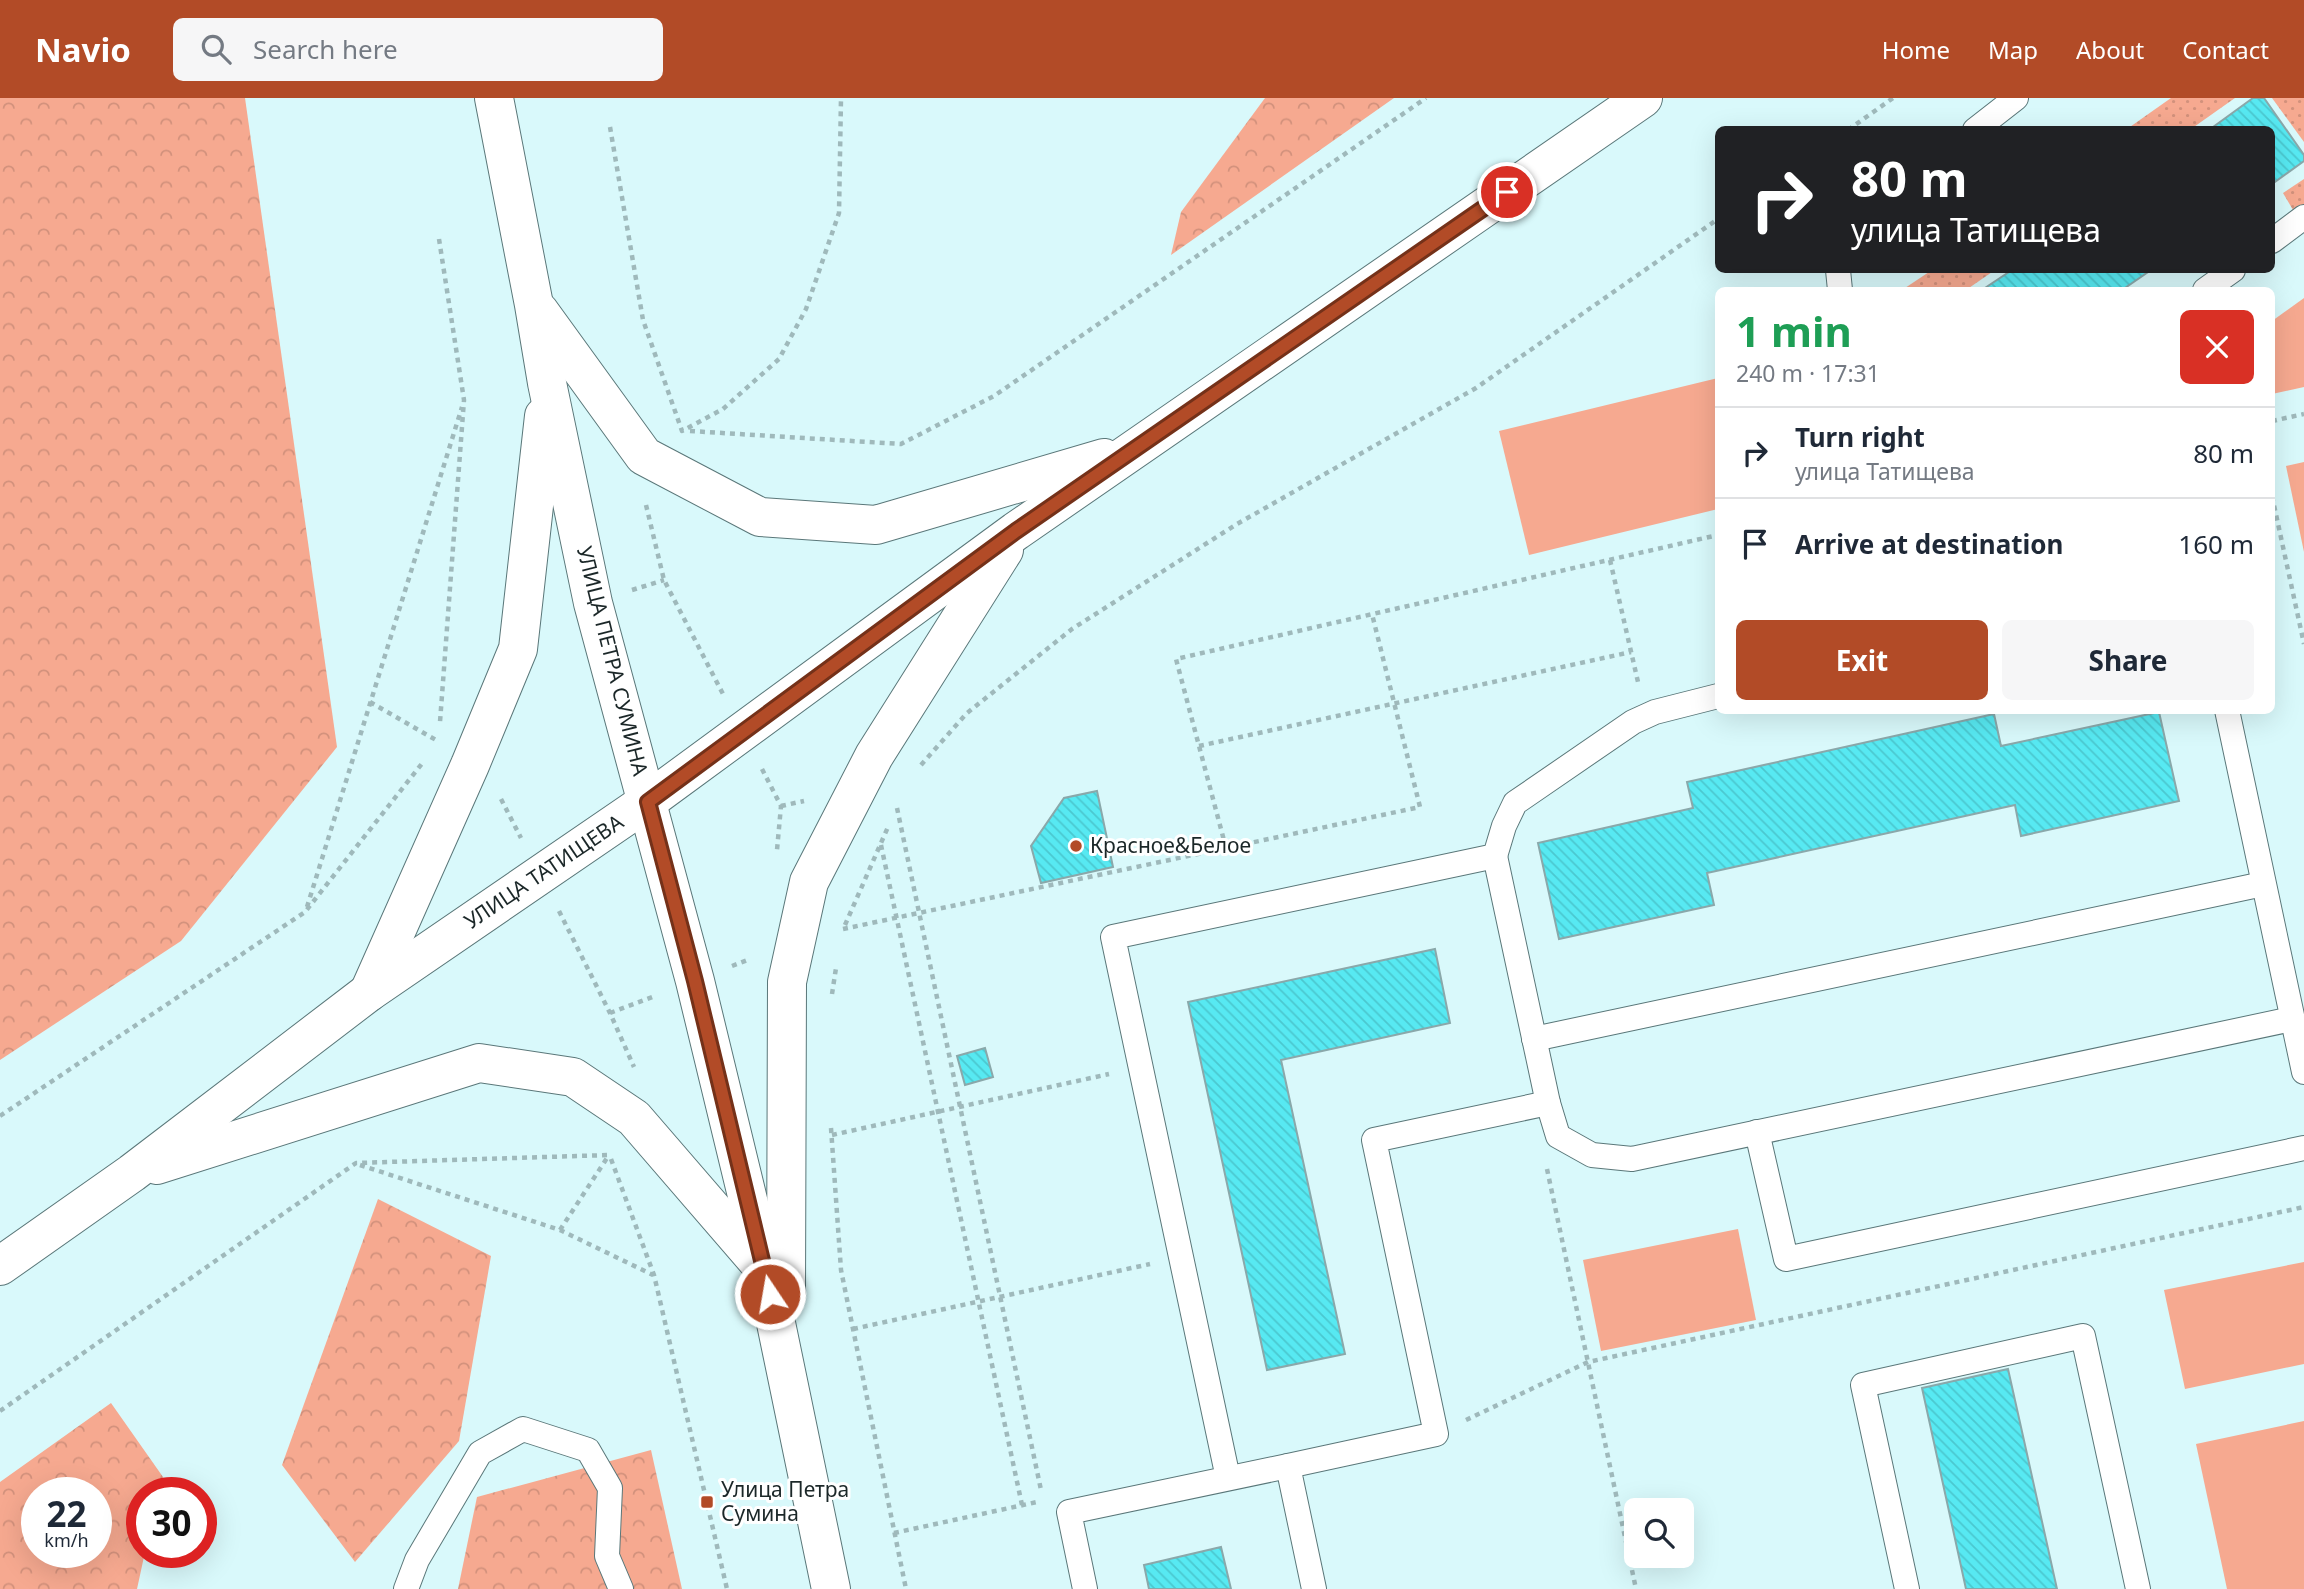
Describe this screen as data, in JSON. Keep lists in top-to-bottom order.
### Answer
{
  "streets": {
    "street": ["УЛИЦА ПЕТРА СУМИНА", "УЛИЦА ТАТИЩЕВА"]
  },
  "crossings": [
    ["УЛИЦА ПЕТРА СУМИНА", "УЛИЦА ТАТИЩЕВА"]
  ],
  "places": {
    "other": ["Красное&Белое"],
    "transit": ["Улица Петра Сумина"]
  },
  "page": {
    "header": "Navio",
    "search": "Search here",
    "nav": [
      "Home",
      "Map",
      "About",
      "Contact"
    ],
    "turn": ["80 m", "улица Татищева"],
    "heading": ["1 min", "240 m · 17:31"],
    "list": [
      {
        "name": "Turn right",
        "note": "улица Татищева",
        "value": "80 m"
      },
      {
        "name": "Arrive at destination",
        "value": "160 m"
      }
    ],
    "buttons": ["Exit", "Share"],
    "speed": "22 km/h",
    "limit": "30"
  }
}
